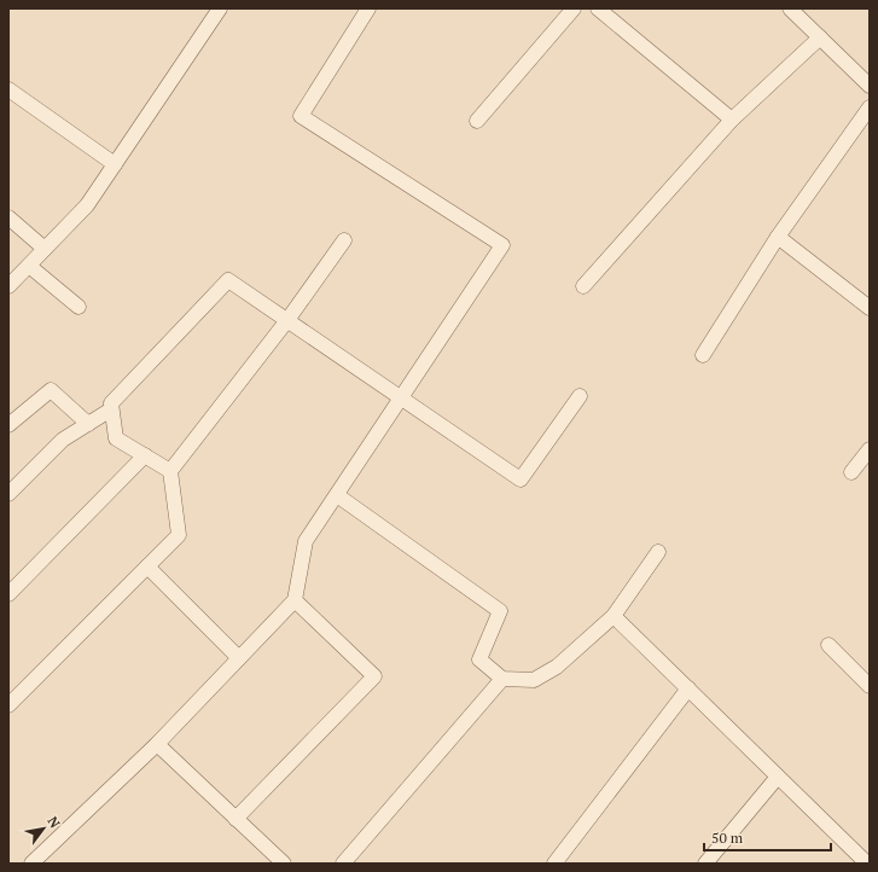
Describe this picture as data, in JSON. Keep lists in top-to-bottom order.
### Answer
{
  "scale_bar": "50 m",
  "north": "top right"
}
